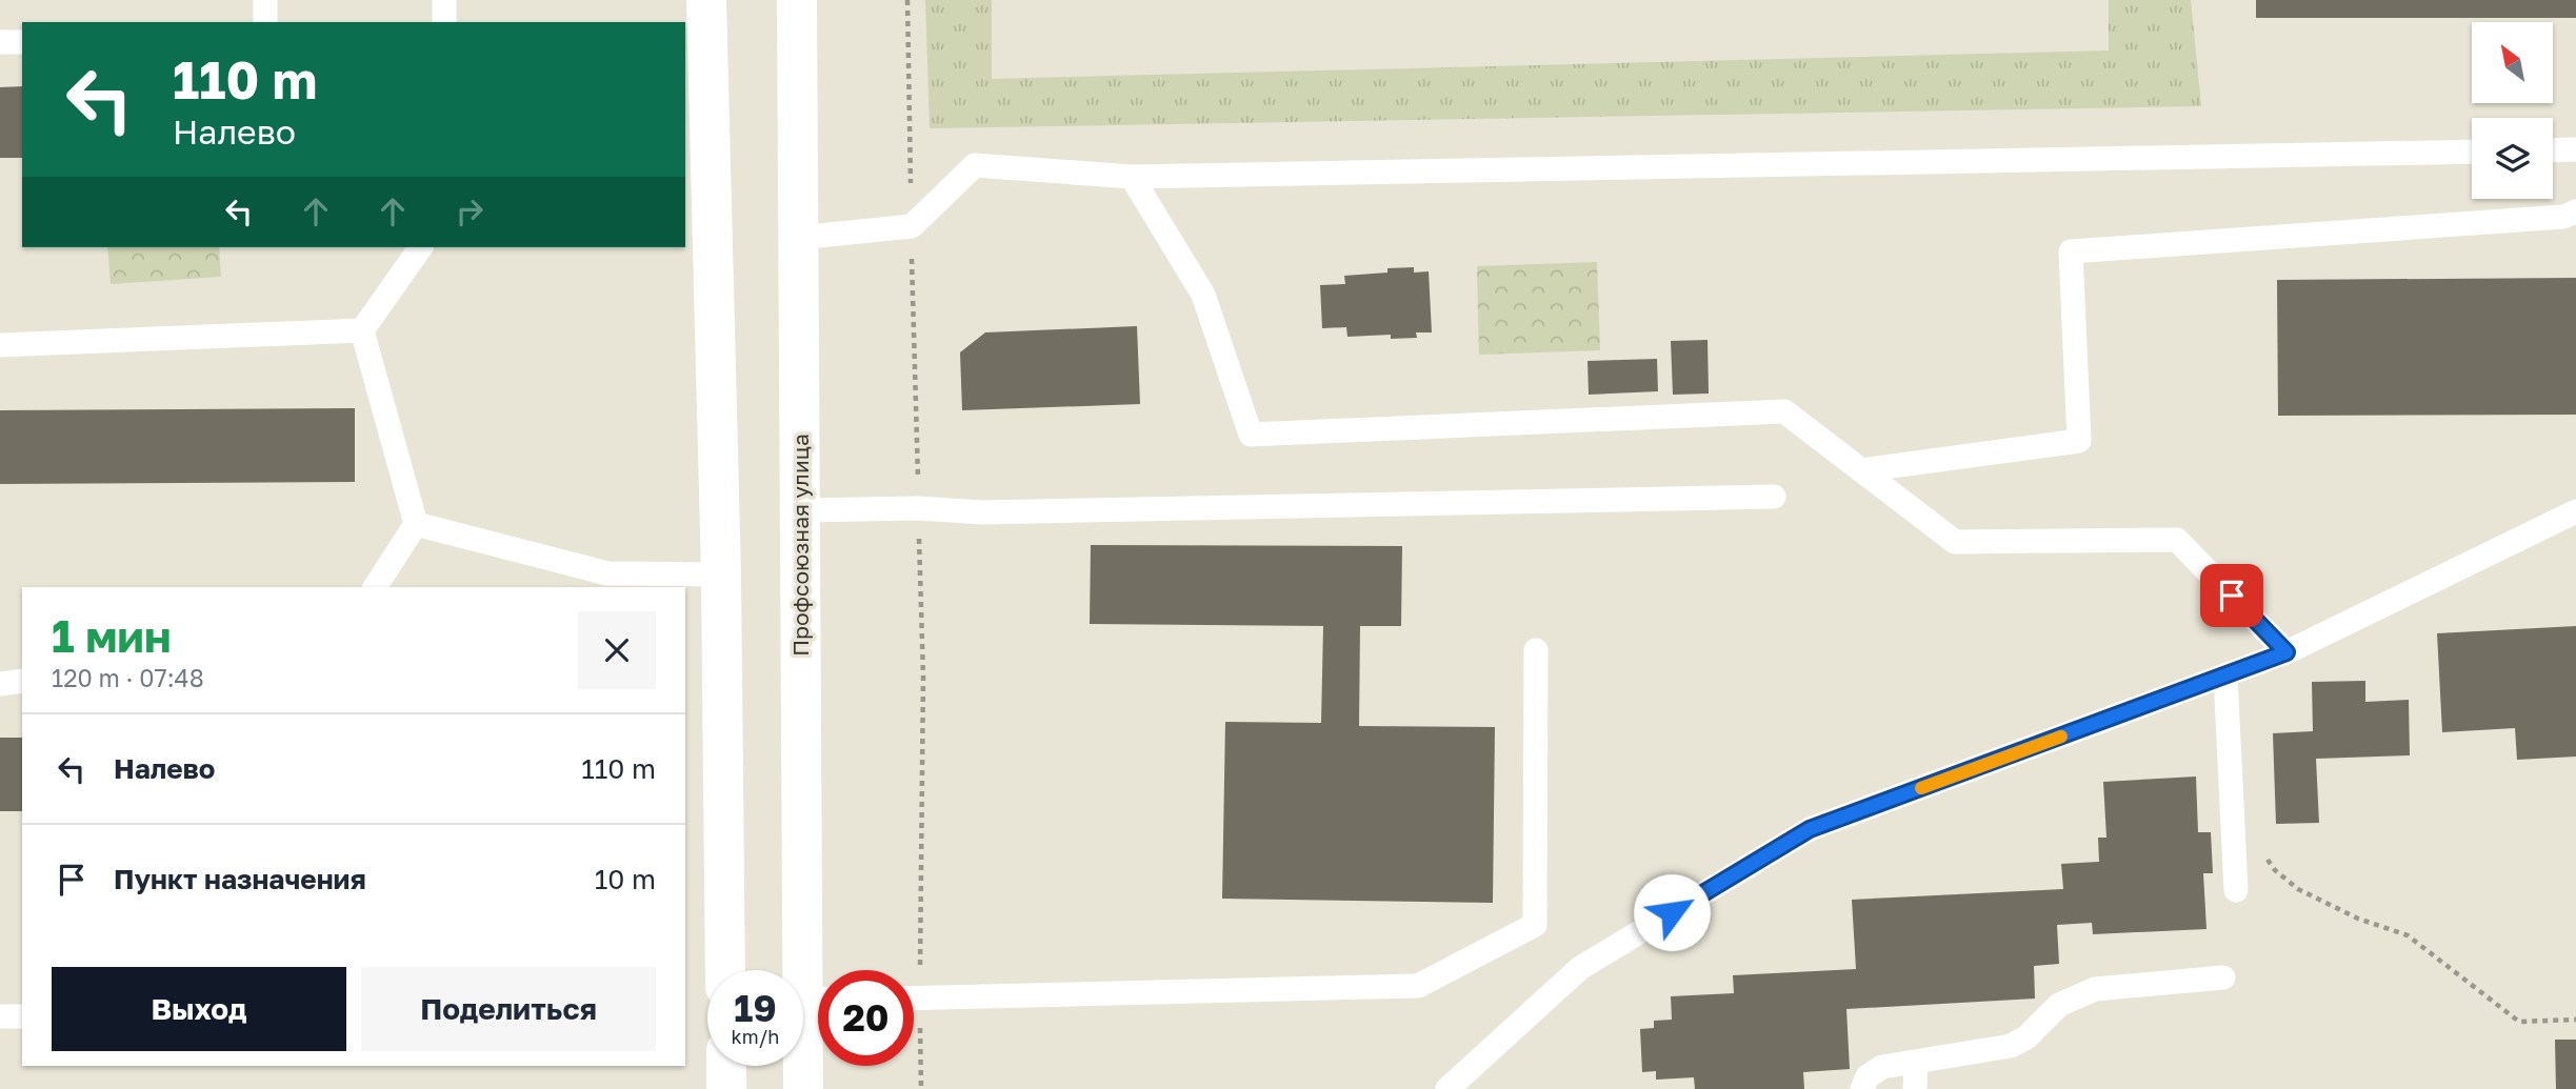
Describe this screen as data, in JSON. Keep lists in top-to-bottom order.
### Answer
{
  "streets": {
    "main road": ["Профсоюзная улица"]
  },
  "north": "top left",
  "page": {
    "turn": ["110 m", "Налево"],
    "heading": ["1 мин", "120 m · 07:48"],
    "list": [
      {
        "name": "Налево",
        "value": "110 m"
      },
      {
        "name": "Пункт назначения",
        "value": "10 m"
      }
    ],
    "buttons": ["Выход", "Поделиться"],
    "speed": "19 km/h",
    "limit": "20"
  }
}
